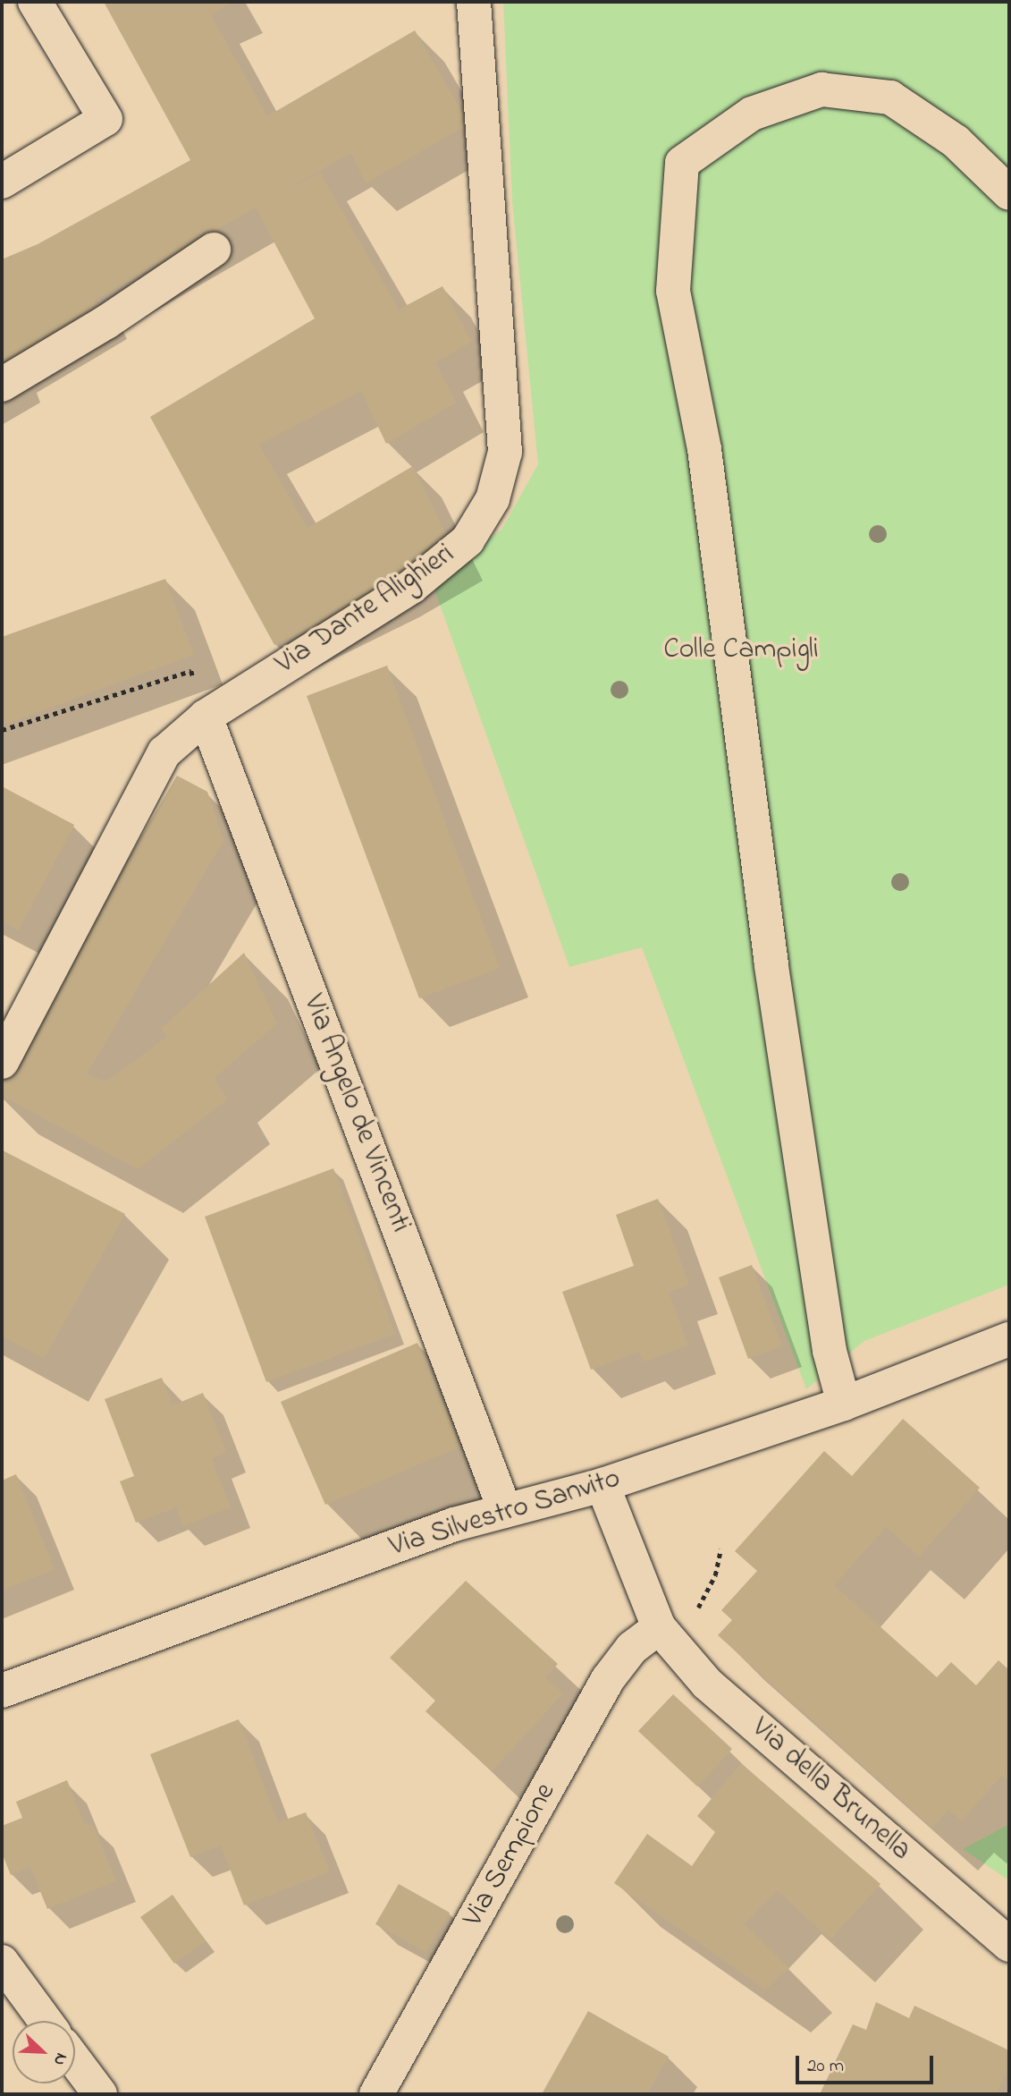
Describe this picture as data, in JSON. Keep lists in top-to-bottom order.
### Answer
{
  "streets": {
    "street": [
      "Via Dante Alighieri",
      "Via Angelo de Vincenti",
      "Via Silvestro Sanvito",
      "Via della Brunella",
      "Via Sempione"
    ]
  },
  "crossings": [
    ["Via Dante Alighieri", "Via Angelo de Vincenti"],
    ["Via Angelo de Vincenti", "Via Silvestro Sanvito"],
    ["Via Silvestro Sanvito", "Via della Brunella"],
    ["Via della Brunella", "Via Sempione"]
  ],
  "parks": ["Colle Campigli"],
  "scale_bar": "20 m",
  "north": "bottom right"
}
